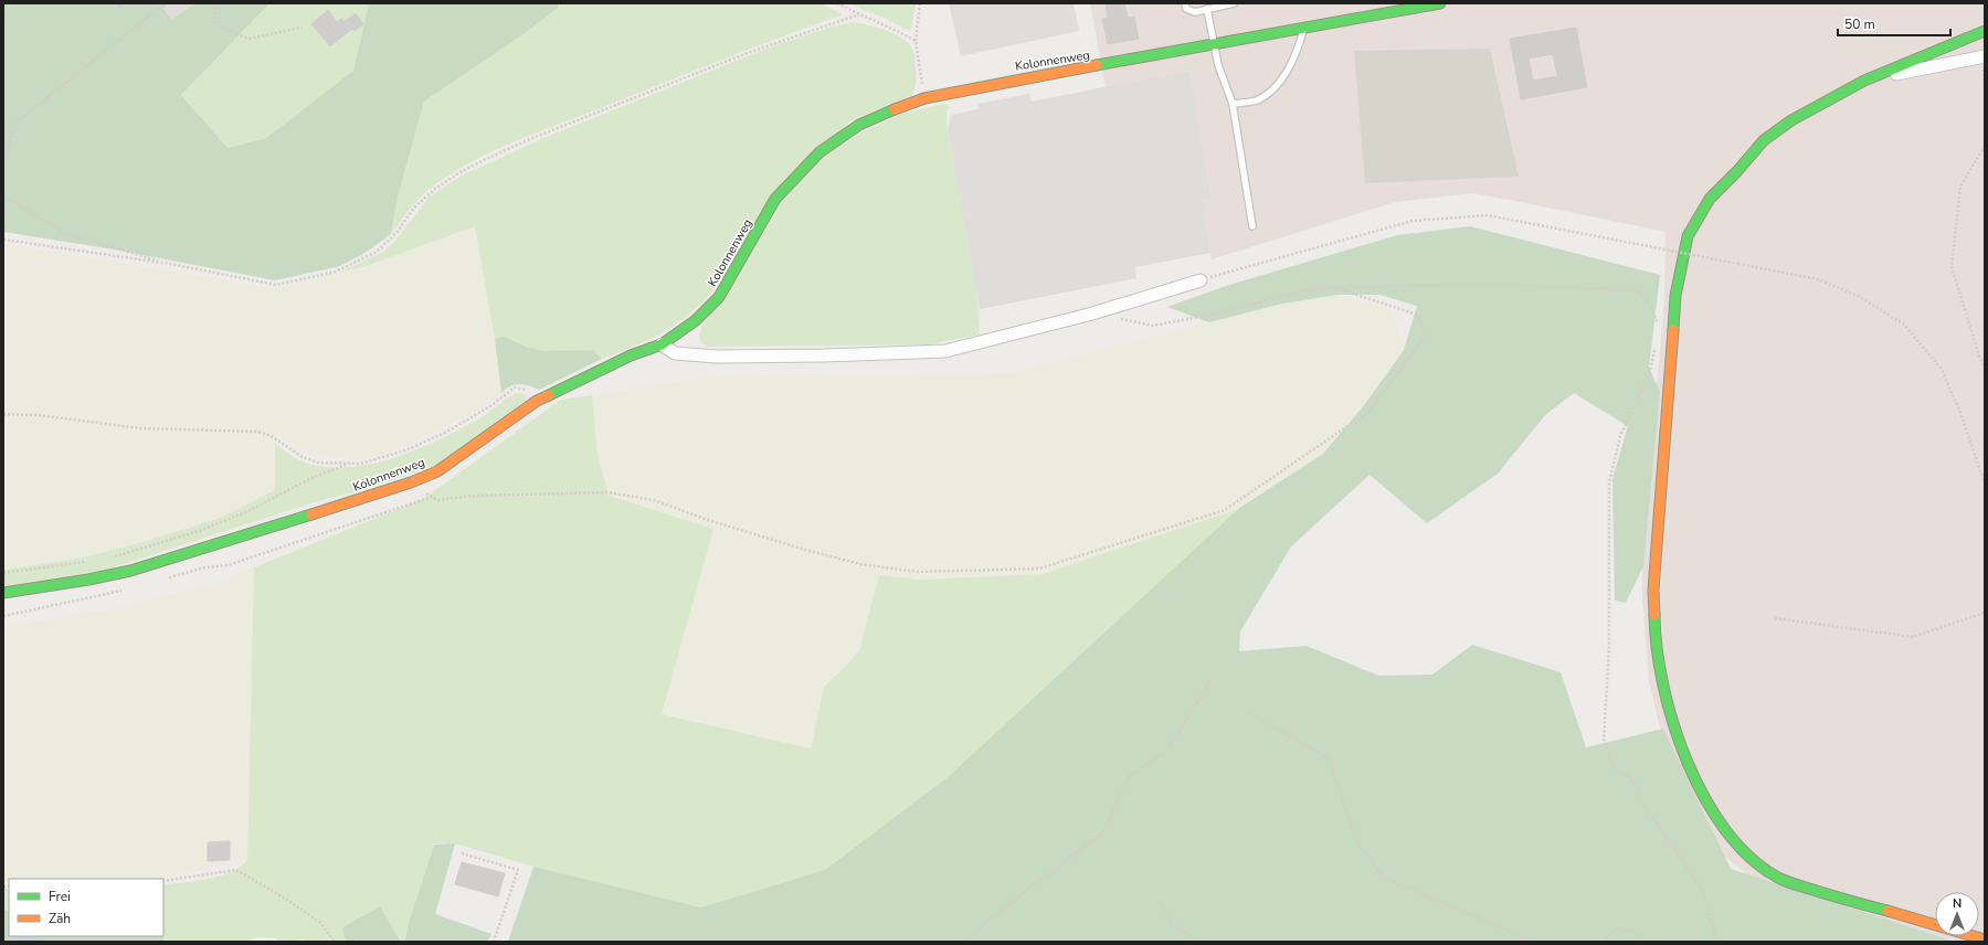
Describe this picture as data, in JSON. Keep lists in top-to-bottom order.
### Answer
{
  "streets": {
    "street": ["Kolonnenweg"]
  },
  "legend": ["Frei", "Zäh"],
  "scale_bar": "50 m",
  "north": "top"
}
